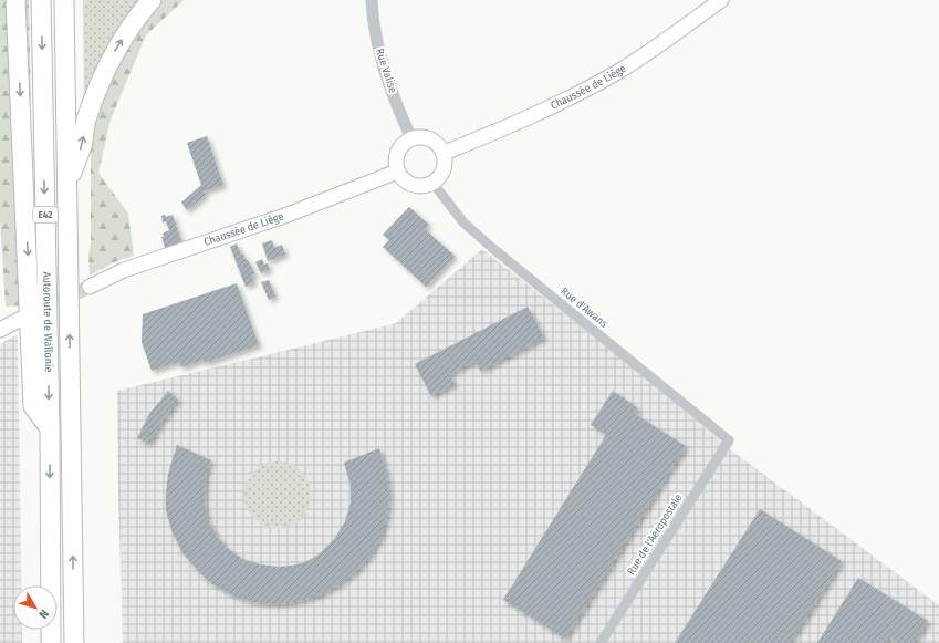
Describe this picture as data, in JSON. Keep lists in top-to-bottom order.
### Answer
{
  "streets": {
    "highway": ["E42", "Autoroute de Wallonie"],
    "main road": ["Chaussée de Liège"],
    "street": ["Rue Valise", "Rue d'Awans", "Rue de l'Aéropostale"]
  },
  "crossings": [
    ["Rue Valise", "Chaussée de Liège"],
    ["Rue Valise", "Rue d'Awans"],
    ["Chaussée de Liège", "Rue d'Awans"],
    ["Rue d'Awans", "Rue de l'Aéropostale"]
  ],
  "north": "bottom right"
}
